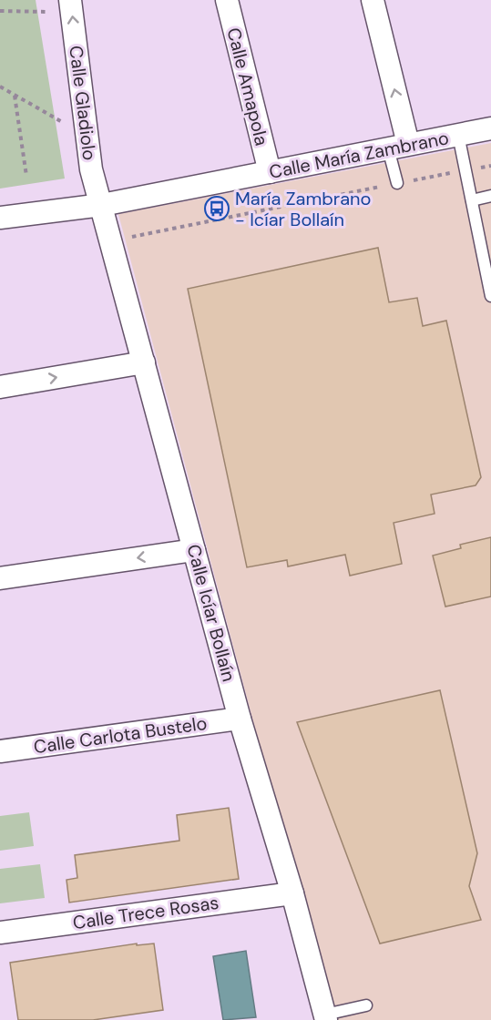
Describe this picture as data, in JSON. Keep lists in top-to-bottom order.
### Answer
{
  "streets": {
    "street": [
      "Calle Amapola",
      "Calle Gladiolo",
      "Calle María Zambrano",
      "Calle Icíar Bollaín",
      "Calle Carlota Bustelo",
      "Calle Trece Rosas"
    ]
  },
  "crossings": [
    ["Calle Amapola", "Calle María Zambrano"],
    ["Calle Gladiolo", "Calle María Zambrano"],
    ["Calle Gladiolo", "Calle Icíar Bollaín"],
    ["Calle María Zambrano", "Calle Icíar Bollaín"],
    ["Calle Icíar Bollaín", "Calle Carlota Bustelo"],
    ["Calle Icíar Bollaín", "Calle Trece Rosas"]
  ],
  "one_way": ["Calle Gladiolo"],
  "places": {
    "bus stop": ["María Zambrano - Icíar Bollaín"]
  }
}
